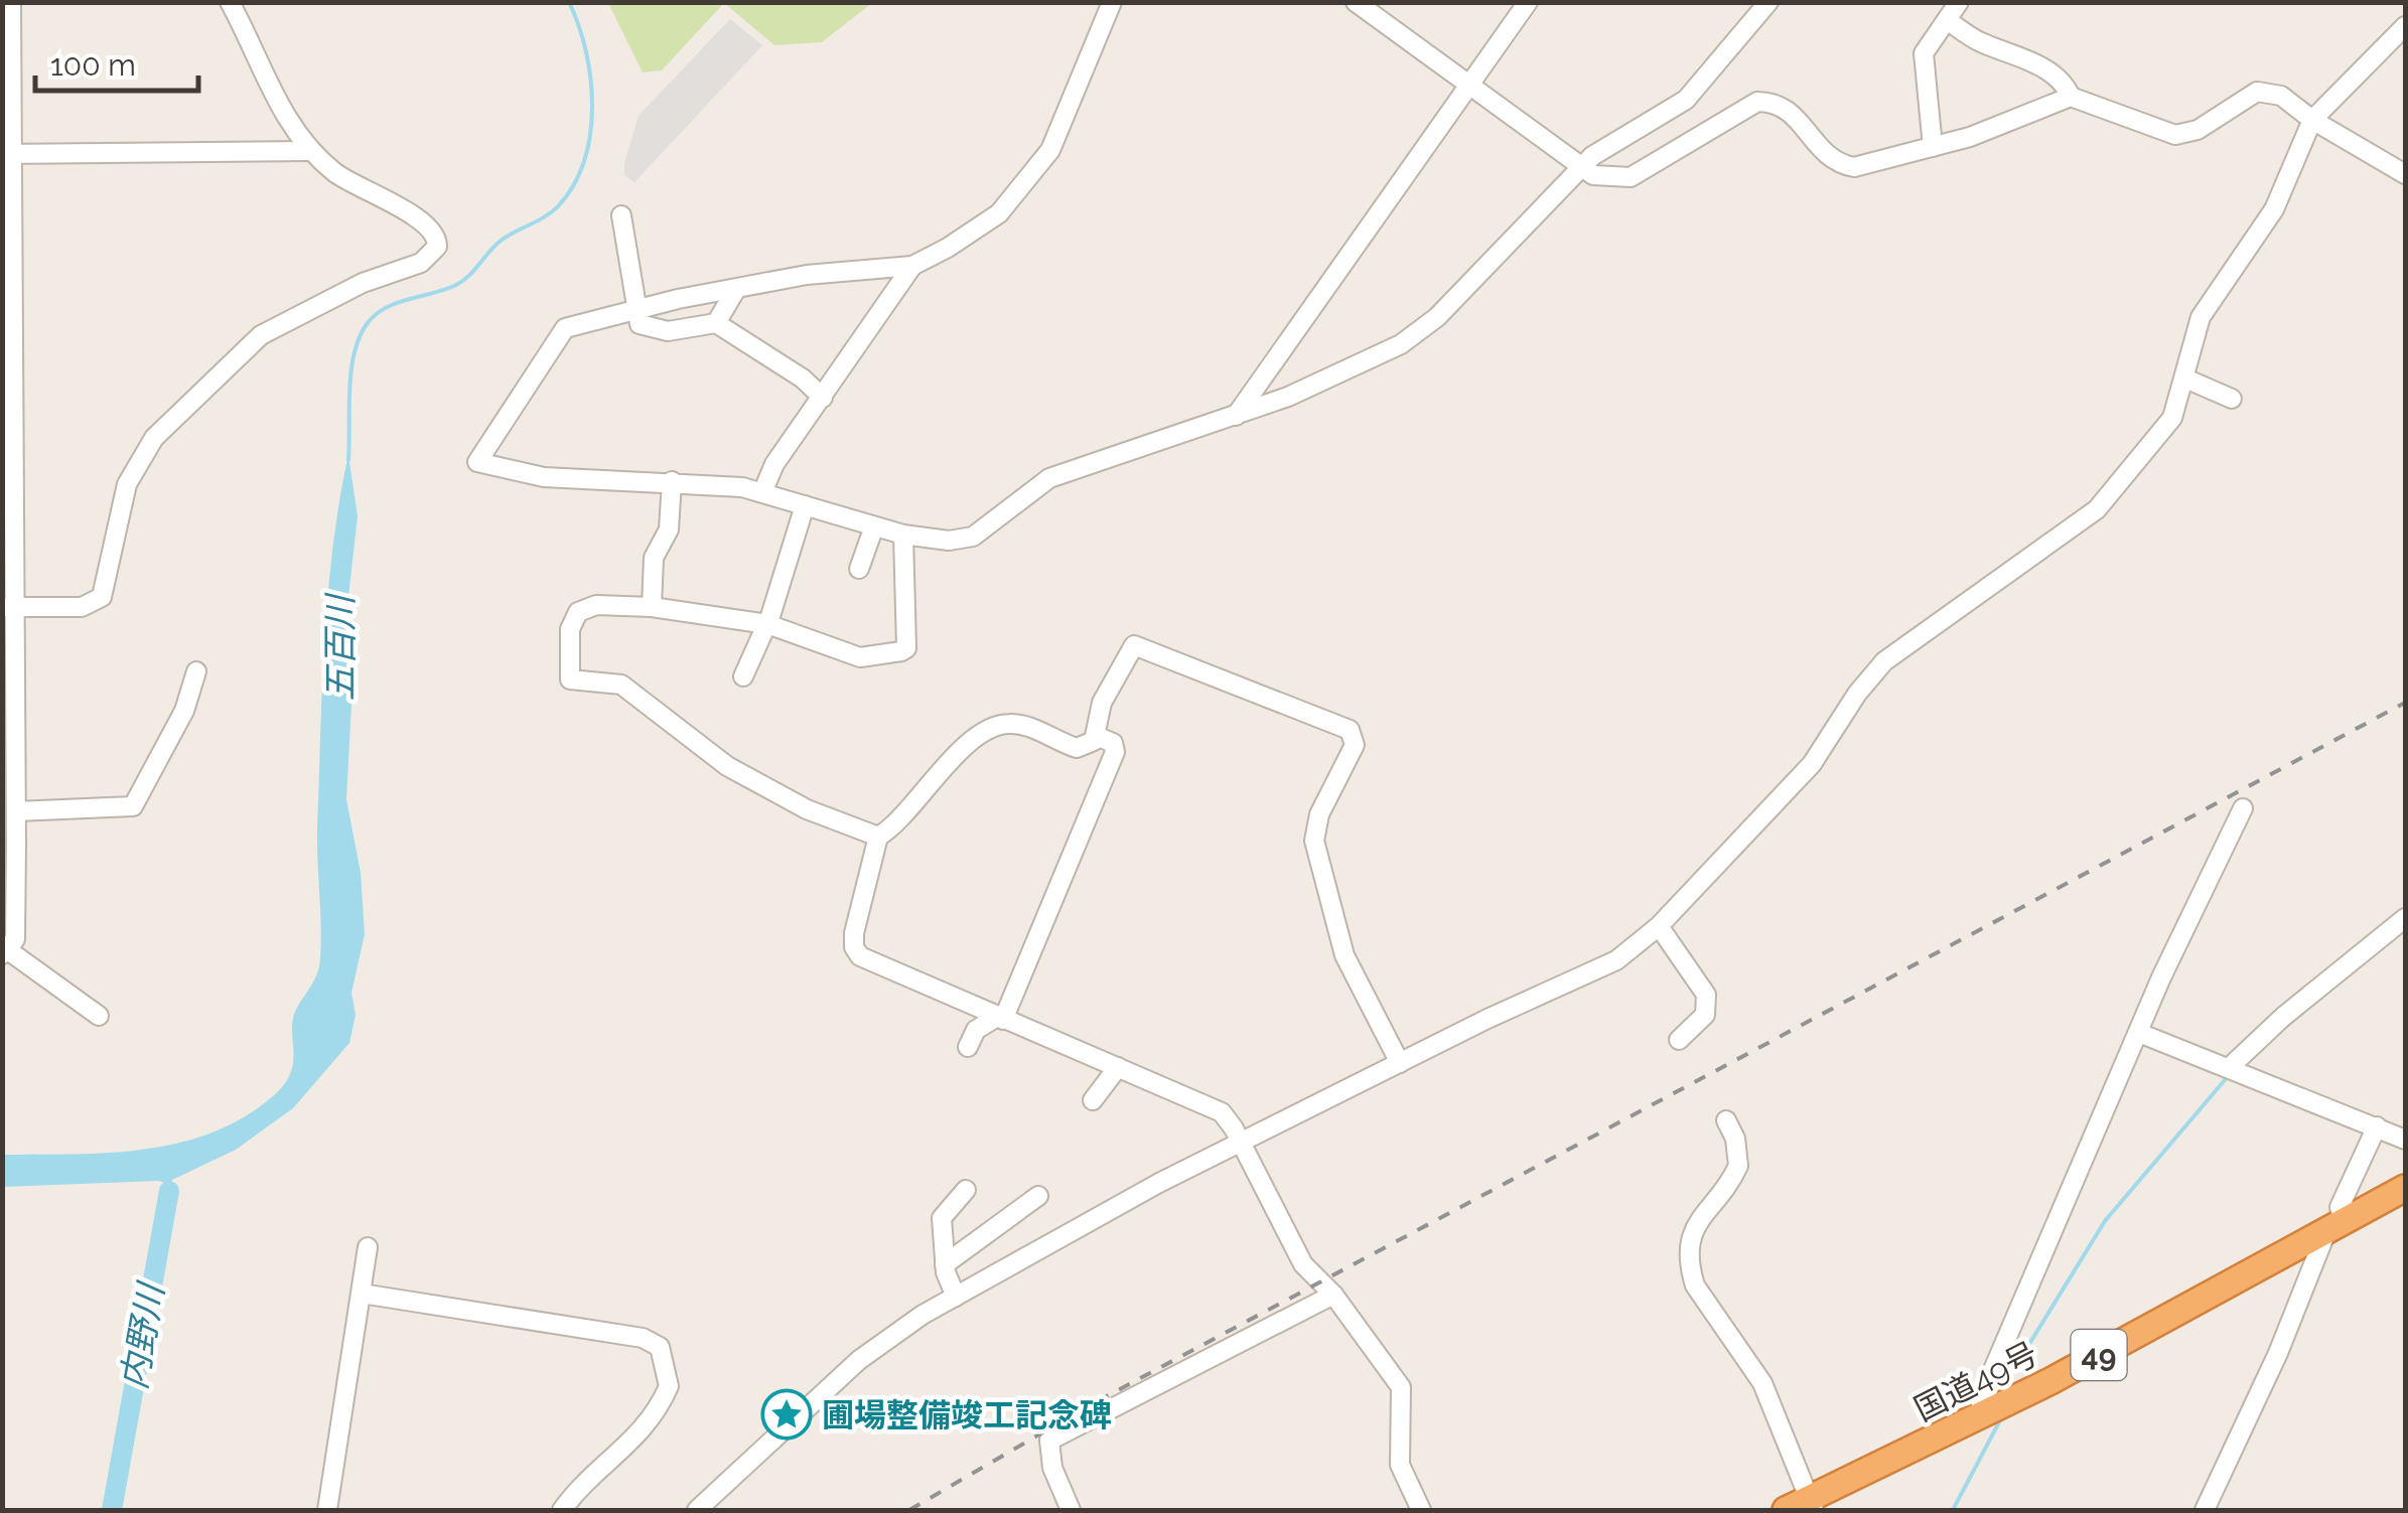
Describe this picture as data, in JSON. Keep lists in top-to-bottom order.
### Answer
{
  "streets": {
    "highway": ["49", "国道49号"]
  },
  "water": ["五百川", "内野川"],
  "places": {
    "place": ["圃場整備竣工記念碑"]
  },
  "scale_bar": "100 m"
}
